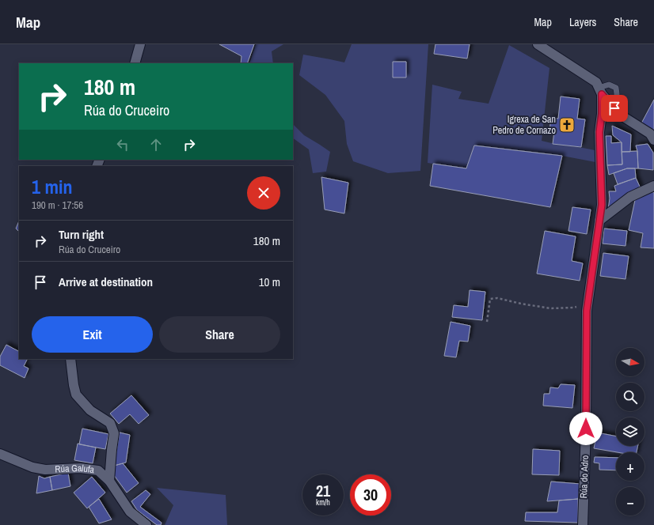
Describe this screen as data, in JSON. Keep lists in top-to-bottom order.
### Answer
{
  "streets": {
    "street": ["Rúa Galufa", "Rúa do Adro"]
  },
  "places": {
    "church": ["Igrexa de San Pedro de Cornazo"]
  },
  "north": "right",
  "page": {
    "header": "Map",
    "nav": ["Map", "Layers", "Share"],
    "turn": ["180 m", "Rúa do Cruceiro"],
    "heading": ["1 min", "190 m · 17:56"],
    "list": [
      {
        "name": "Turn right",
        "note": "Rúa do Cruceiro",
        "value": "180 m"
      },
      {
        "name": "Arrive at destination",
        "value": "10 m"
      }
    ],
    "buttons": ["Exit", "Share"],
    "map_buttons": ["+", "−"],
    "speed": "21 km/h",
    "limit": "30"
  }
}
